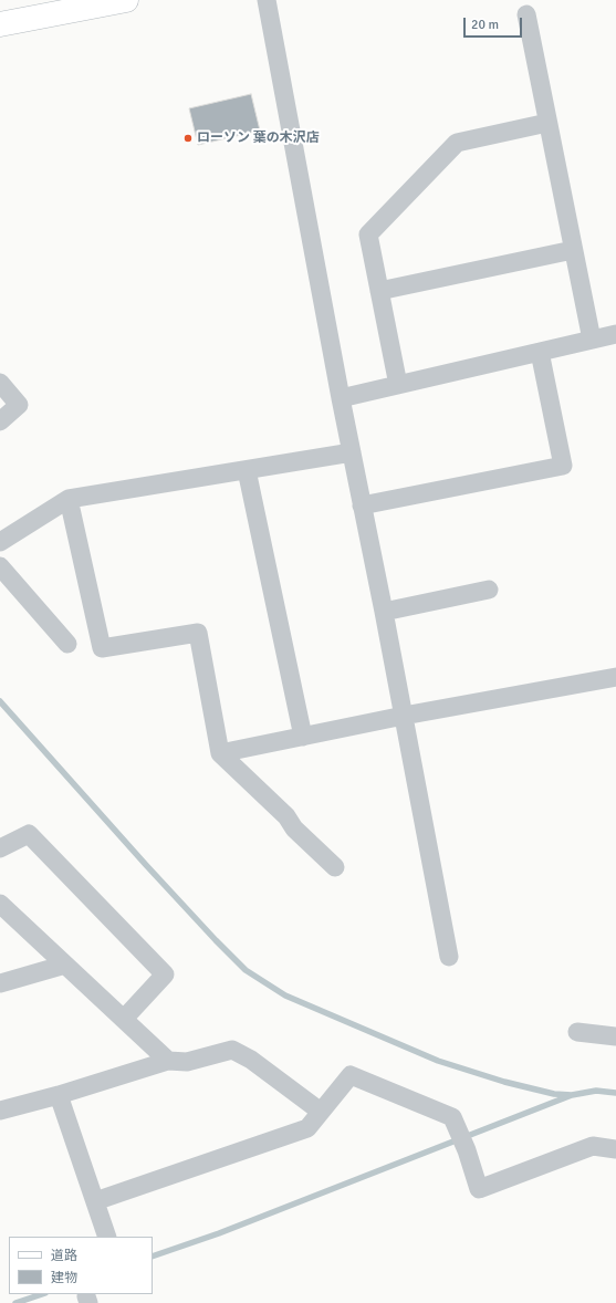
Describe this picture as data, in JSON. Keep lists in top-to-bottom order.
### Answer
{
  "places": ["ローソン 葉の木沢店"],
  "legend": ["道路", "建物"],
  "scale_bar": "20 m"
}
